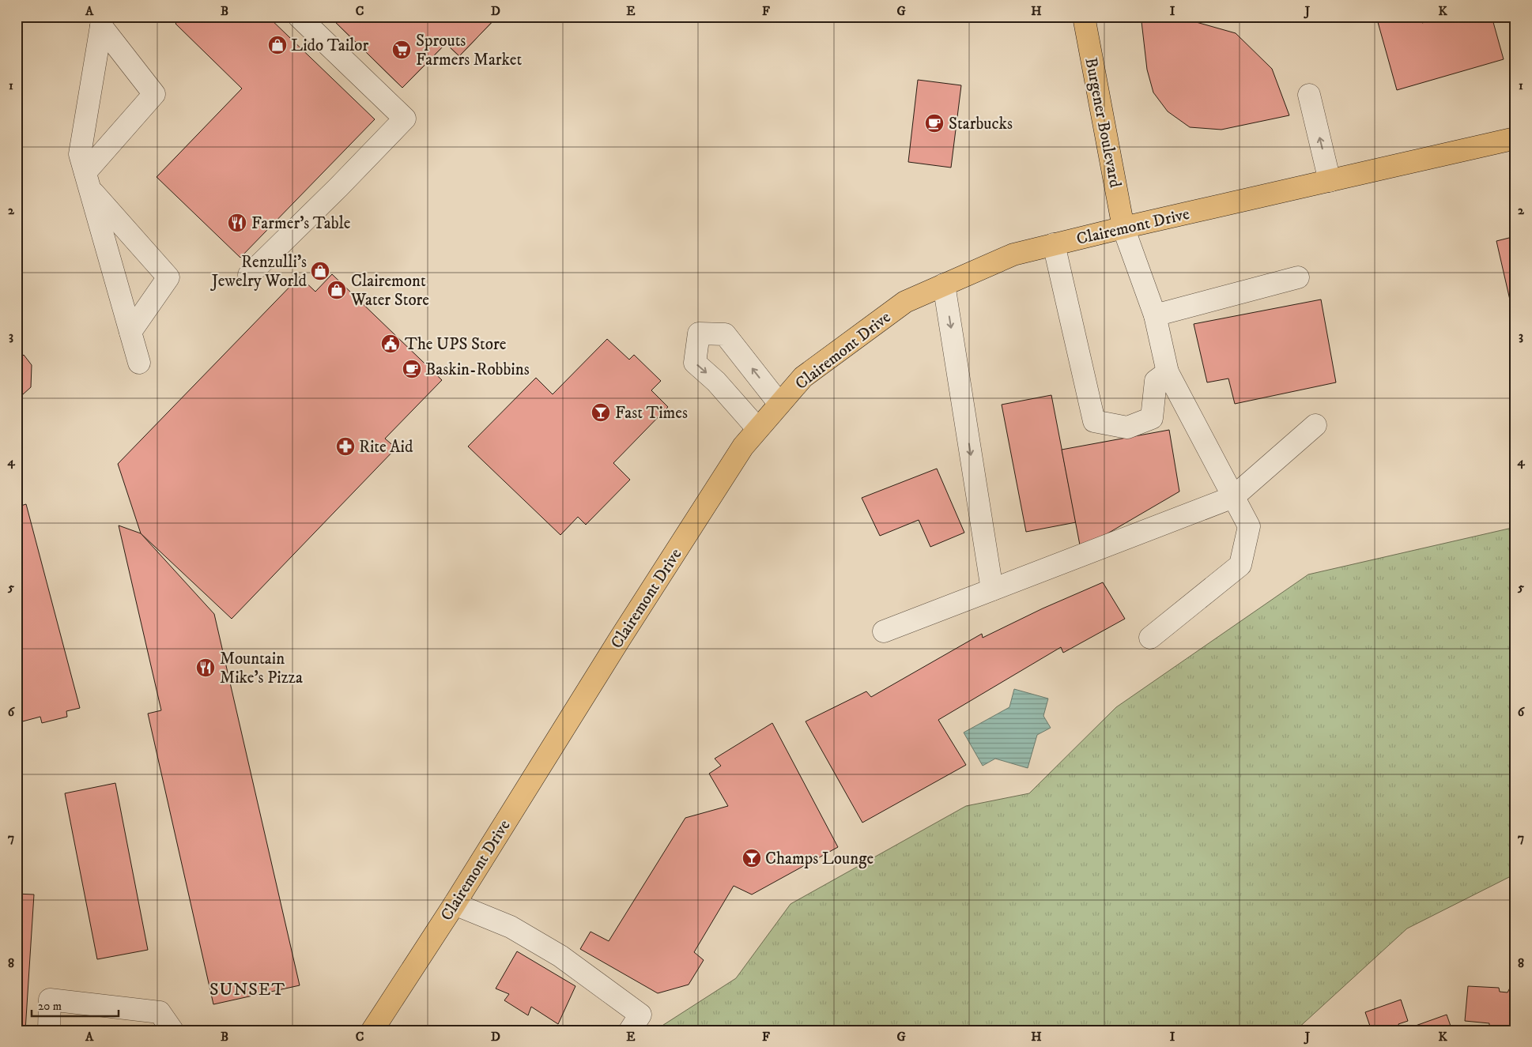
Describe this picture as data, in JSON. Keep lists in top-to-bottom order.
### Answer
{
  "streets": {
    "main road": ["Burgener Boulevard", "Clairemont Drive"]
  },
  "crossings": [
    ["Burgener Boulevard", "Clairemont Drive"]
  ],
  "districts": ["SUNSET"],
  "places": {
    "shop": ["Lido Tailor", "Renzulli's Jewelry World", "Clairemont Water Store"],
    "supermarket": ["Sprouts Farmers Market"],
    "cafe": ["Starbucks", "Baskin-Robbins"],
    "restaurant": ["Farmer's Table", "Mountain Mike's Pizza"],
    "public building": ["The UPS Store"],
    "bar": ["Fast Times", "Champs Lounge"],
    "pharmacy": ["Rite Aid"]
  },
  "scale_bar": "20 m",
  "grid": {
    "columns": [
      "A",
      "B",
      "C",
      "D",
      "E",
      "F",
      "G",
      "H",
      "I",
      "J",
      "K"
    ],
    "rows": [
      "1",
      "2",
      "3",
      "4",
      "5",
      "6",
      "7",
      "8"
    ]
  }
}
